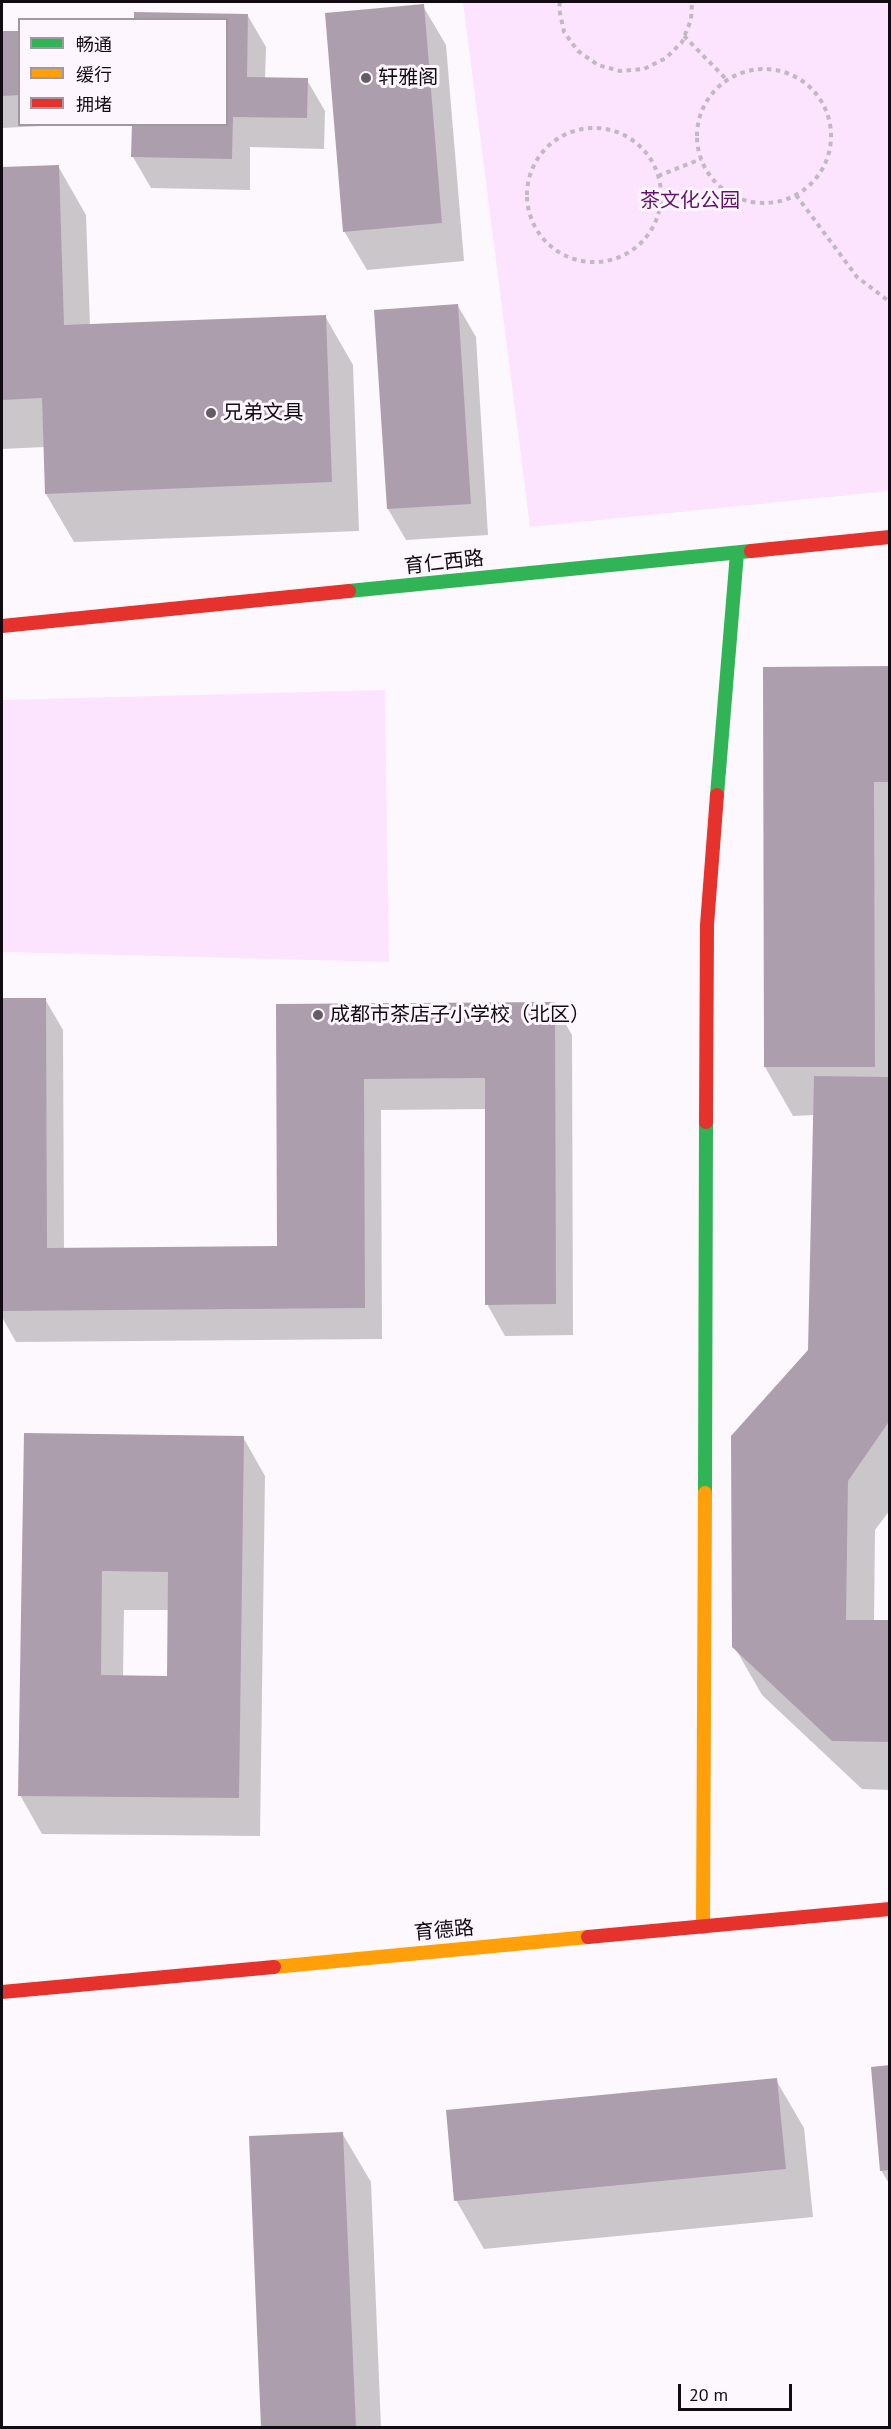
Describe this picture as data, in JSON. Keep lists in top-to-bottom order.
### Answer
{
  "streets": {
    "street": ["育仁西路", "育德路"]
  },
  "parks": ["茶文化公园"],
  "places": ["轩雅阁", "兄弟文具", "成都市茶店子小学校（北区）"],
  "legend": ["畅通", "缓行", "拥堵"],
  "scale_bar": "20 m"
}
